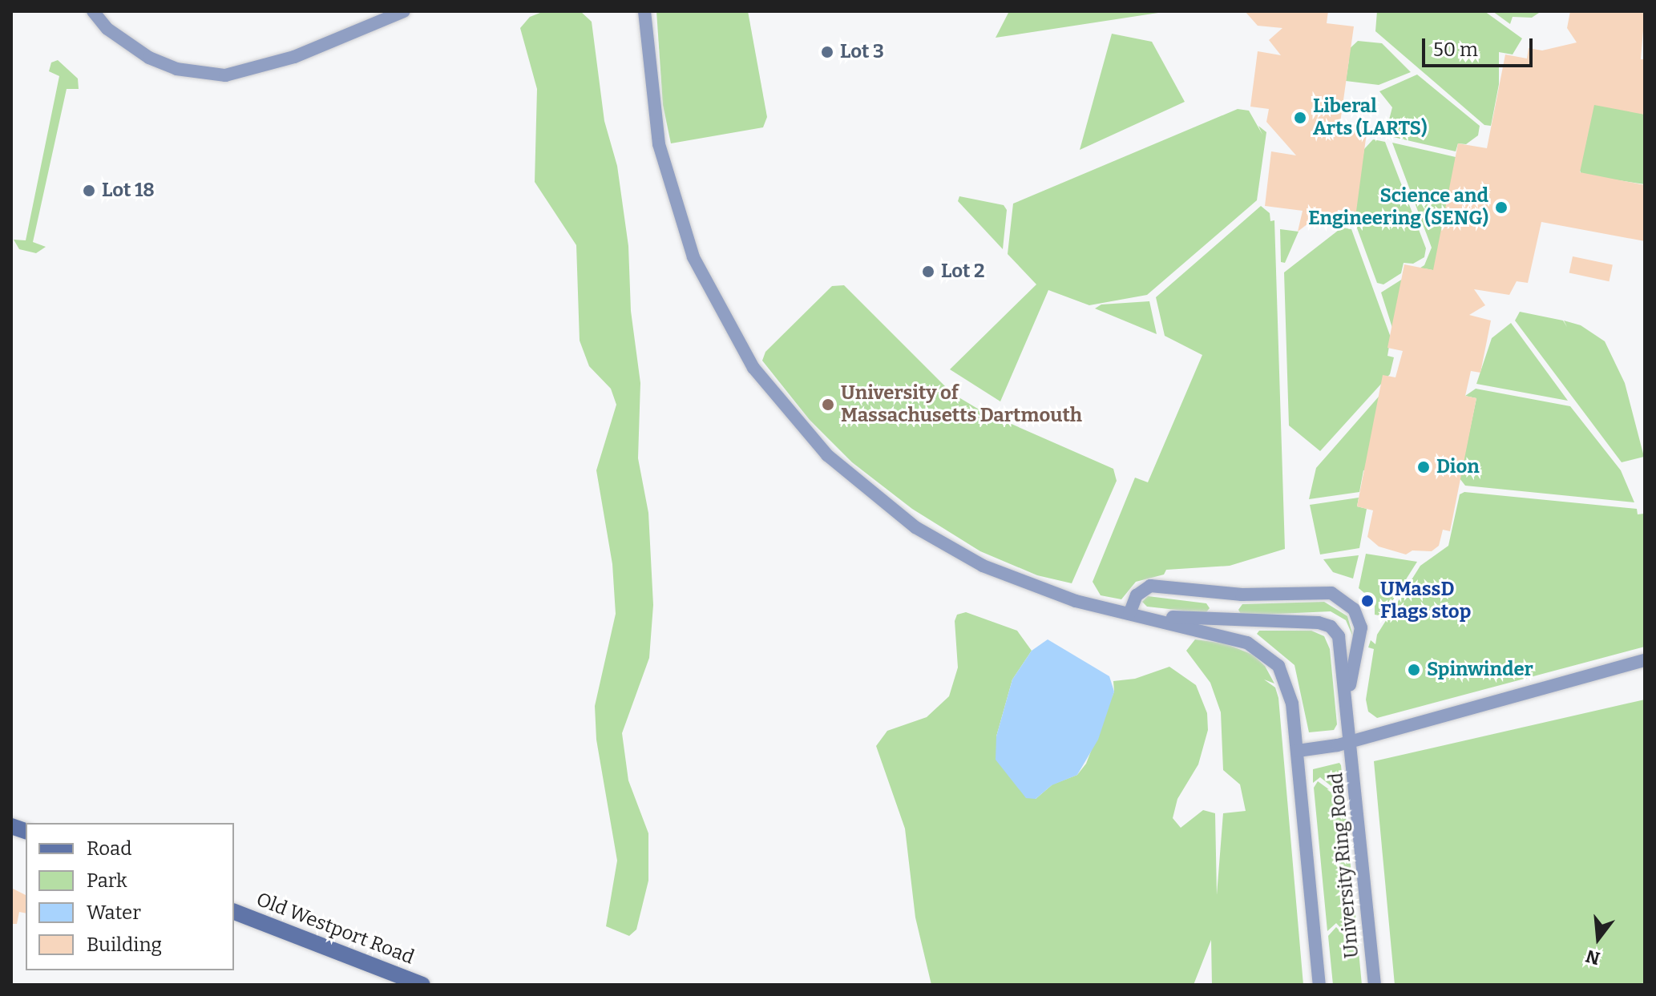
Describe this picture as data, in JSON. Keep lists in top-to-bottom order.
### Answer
{
  "streets": {
    "main road": ["Old Westport Road"],
    "street": ["University Ring Road"]
  },
  "places": [
    "Lot 3",
    "Liberal Arts (LARTS)",
    "Lot 18",
    "Science and Engineering (SENG)",
    "Lot 2",
    "University of Massachusetts Dartmouth",
    "Dion",
    "UMassD Flags stop",
    "Spinwinder"
  ],
  "legend": [
    "Road",
    "Park",
    "Water",
    "Building"
  ],
  "scale_bar": "50 m",
  "north": "bottom"
}
